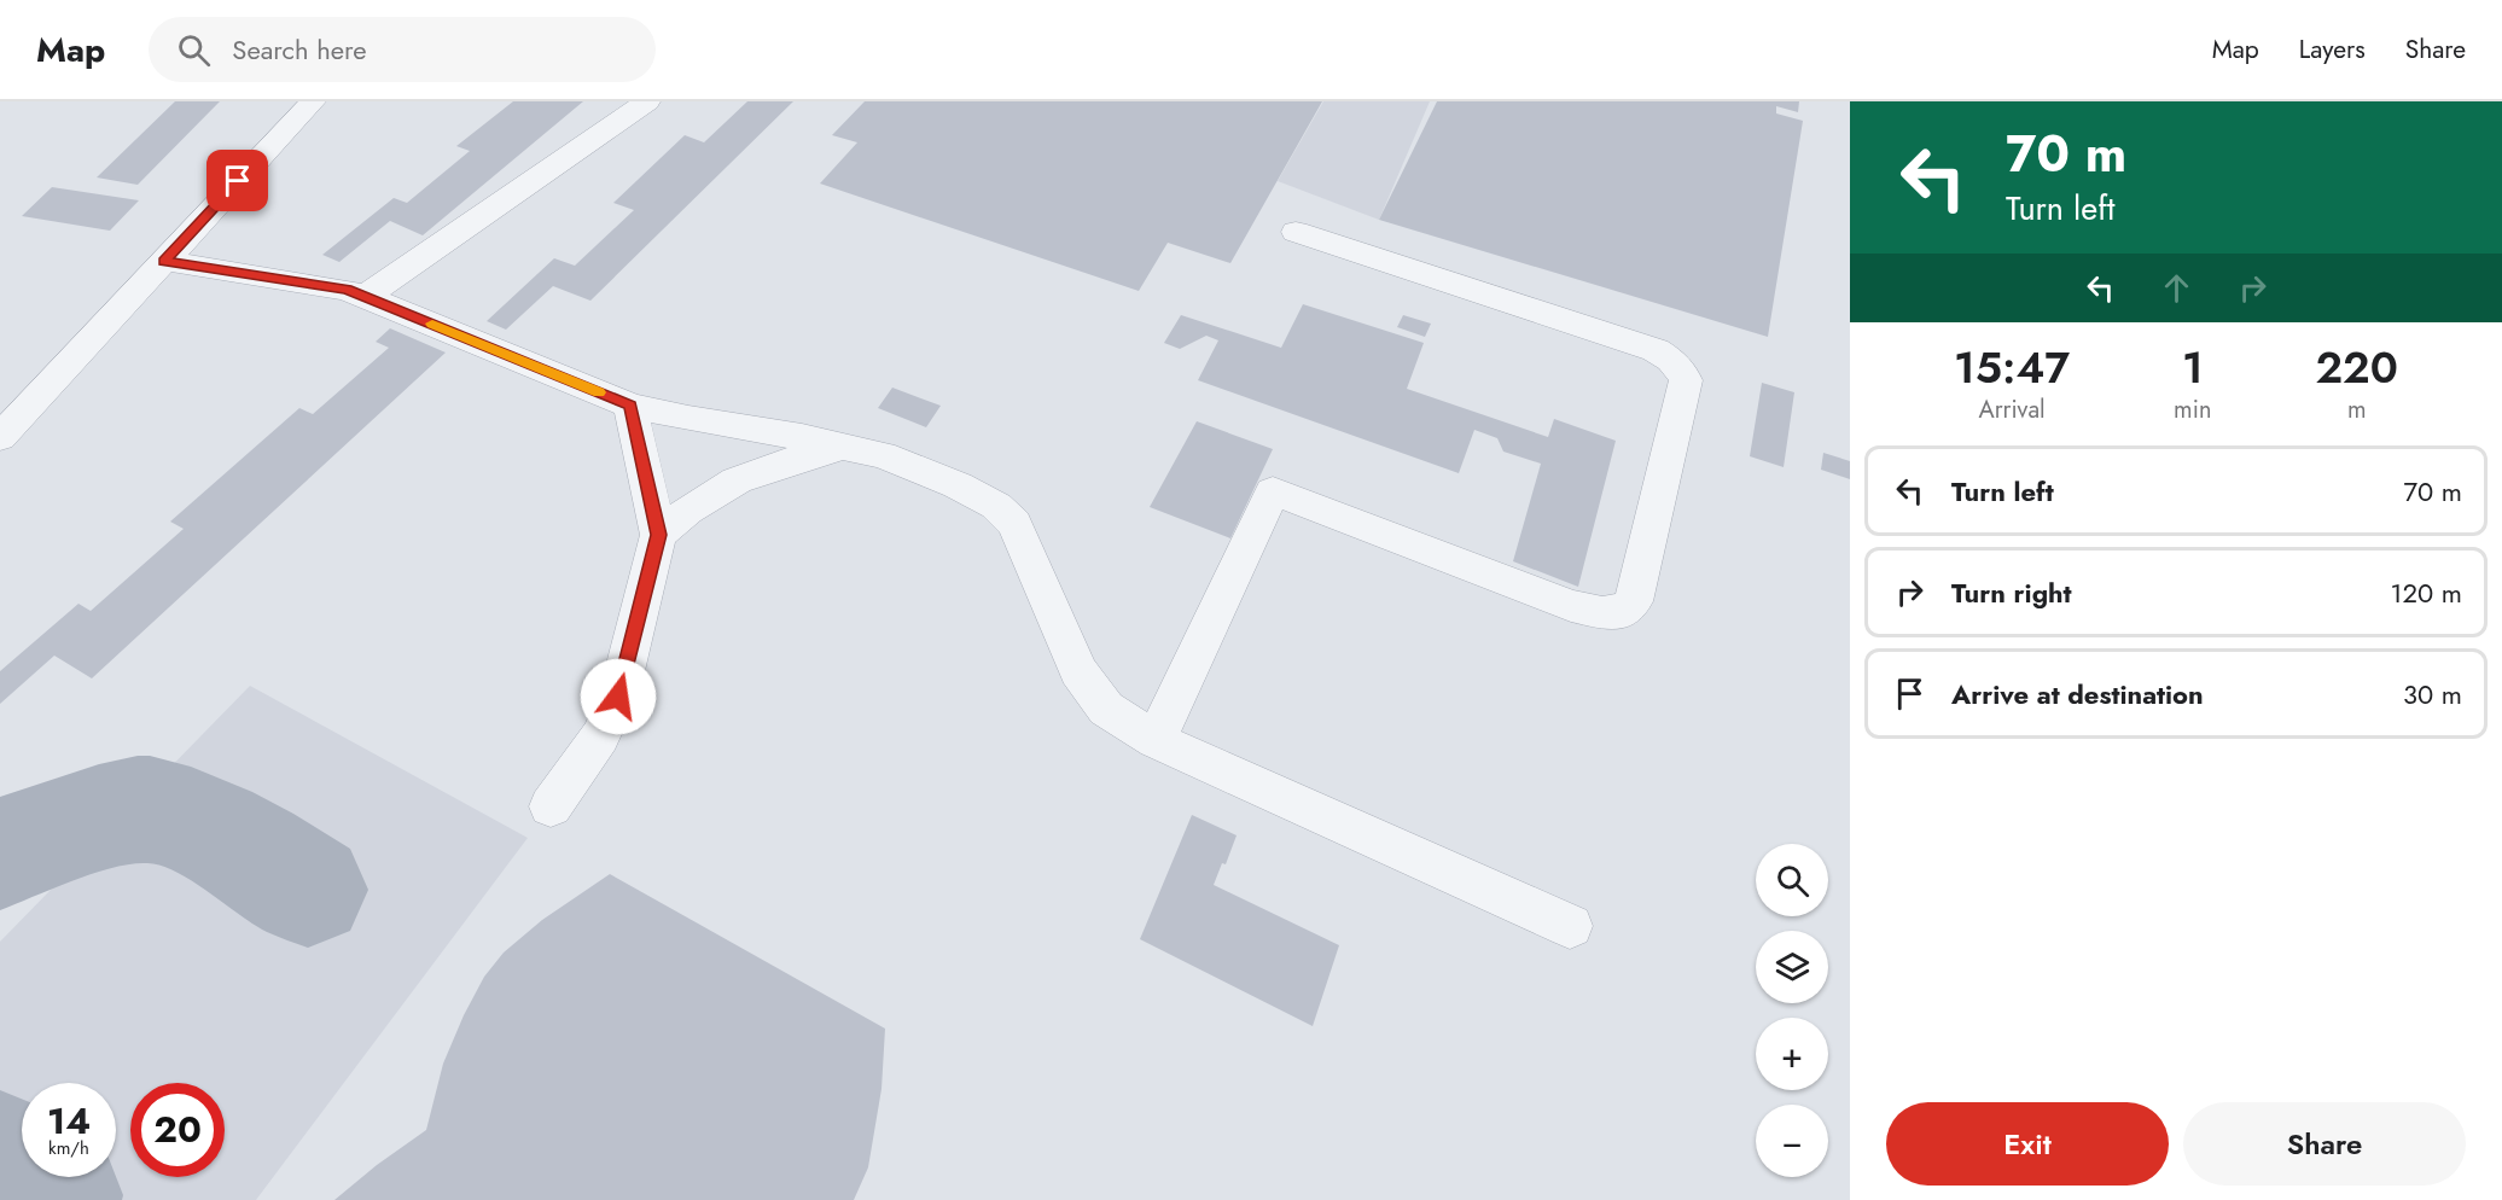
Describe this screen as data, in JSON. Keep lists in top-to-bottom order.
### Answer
{
  "page": {
    "header": "Map",
    "search": "Search here",
    "nav": ["Map", "Layers", "Share"],
    "turn": ["70 m", "Turn left"],
    "eta": [
      "15:47",
      "Arrival",
      "1",
      "min",
      "220",
      "m"
    ],
    "list": [
      {
        "name": "Turn left",
        "value": "70 m"
      },
      {
        "name": "Turn right",
        "value": "120 m"
      },
      {
        "name": "Arrive at destination",
        "value": "30 m"
      }
    ],
    "map_buttons": ["+", "−"],
    "speed": "14 km/h",
    "limit": "20",
    "buttons": ["Exit", "Share"]
  }
}
